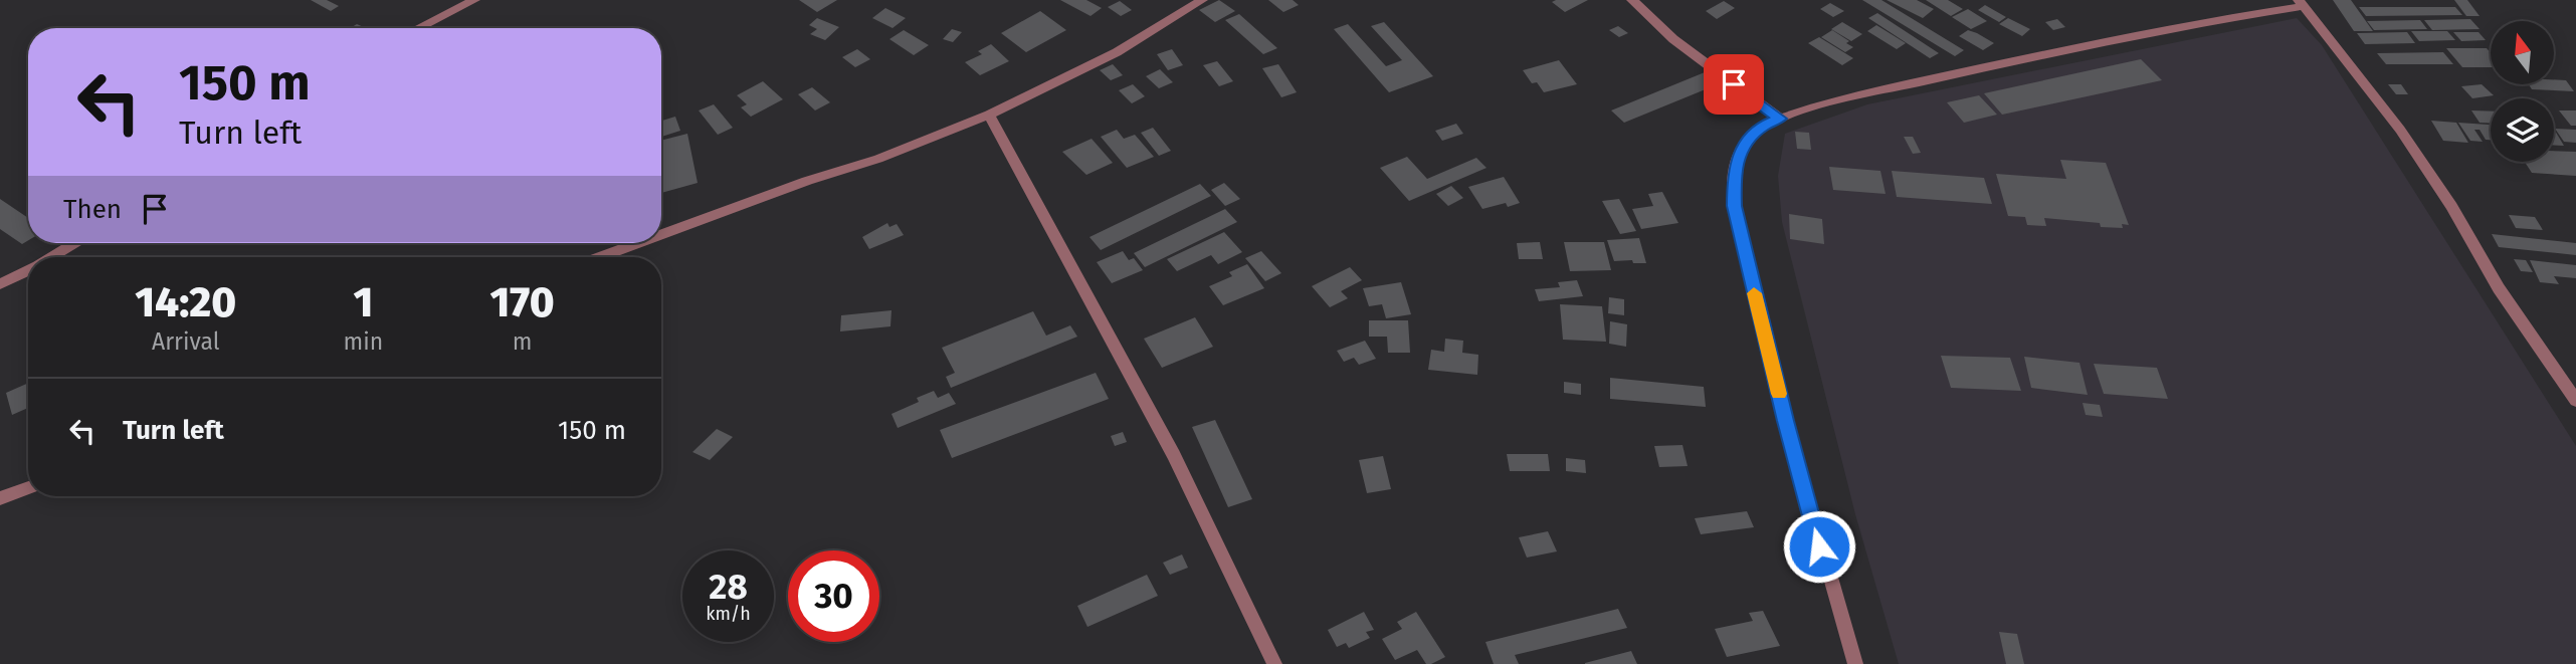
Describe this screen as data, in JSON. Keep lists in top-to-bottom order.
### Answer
{
  "north": "top",
  "page": {
    "turn": ["150 m", "Turn left"],
    "then": "Then",
    "eta": [
      "14:20",
      "Arrival",
      "1",
      "min",
      "170",
      "m"
    ],
    "list": [
      {
        "name": "Turn left",
        "value": "150 m"
      }
    ],
    "speed": "28 km/h",
    "limit": "30"
  }
}
